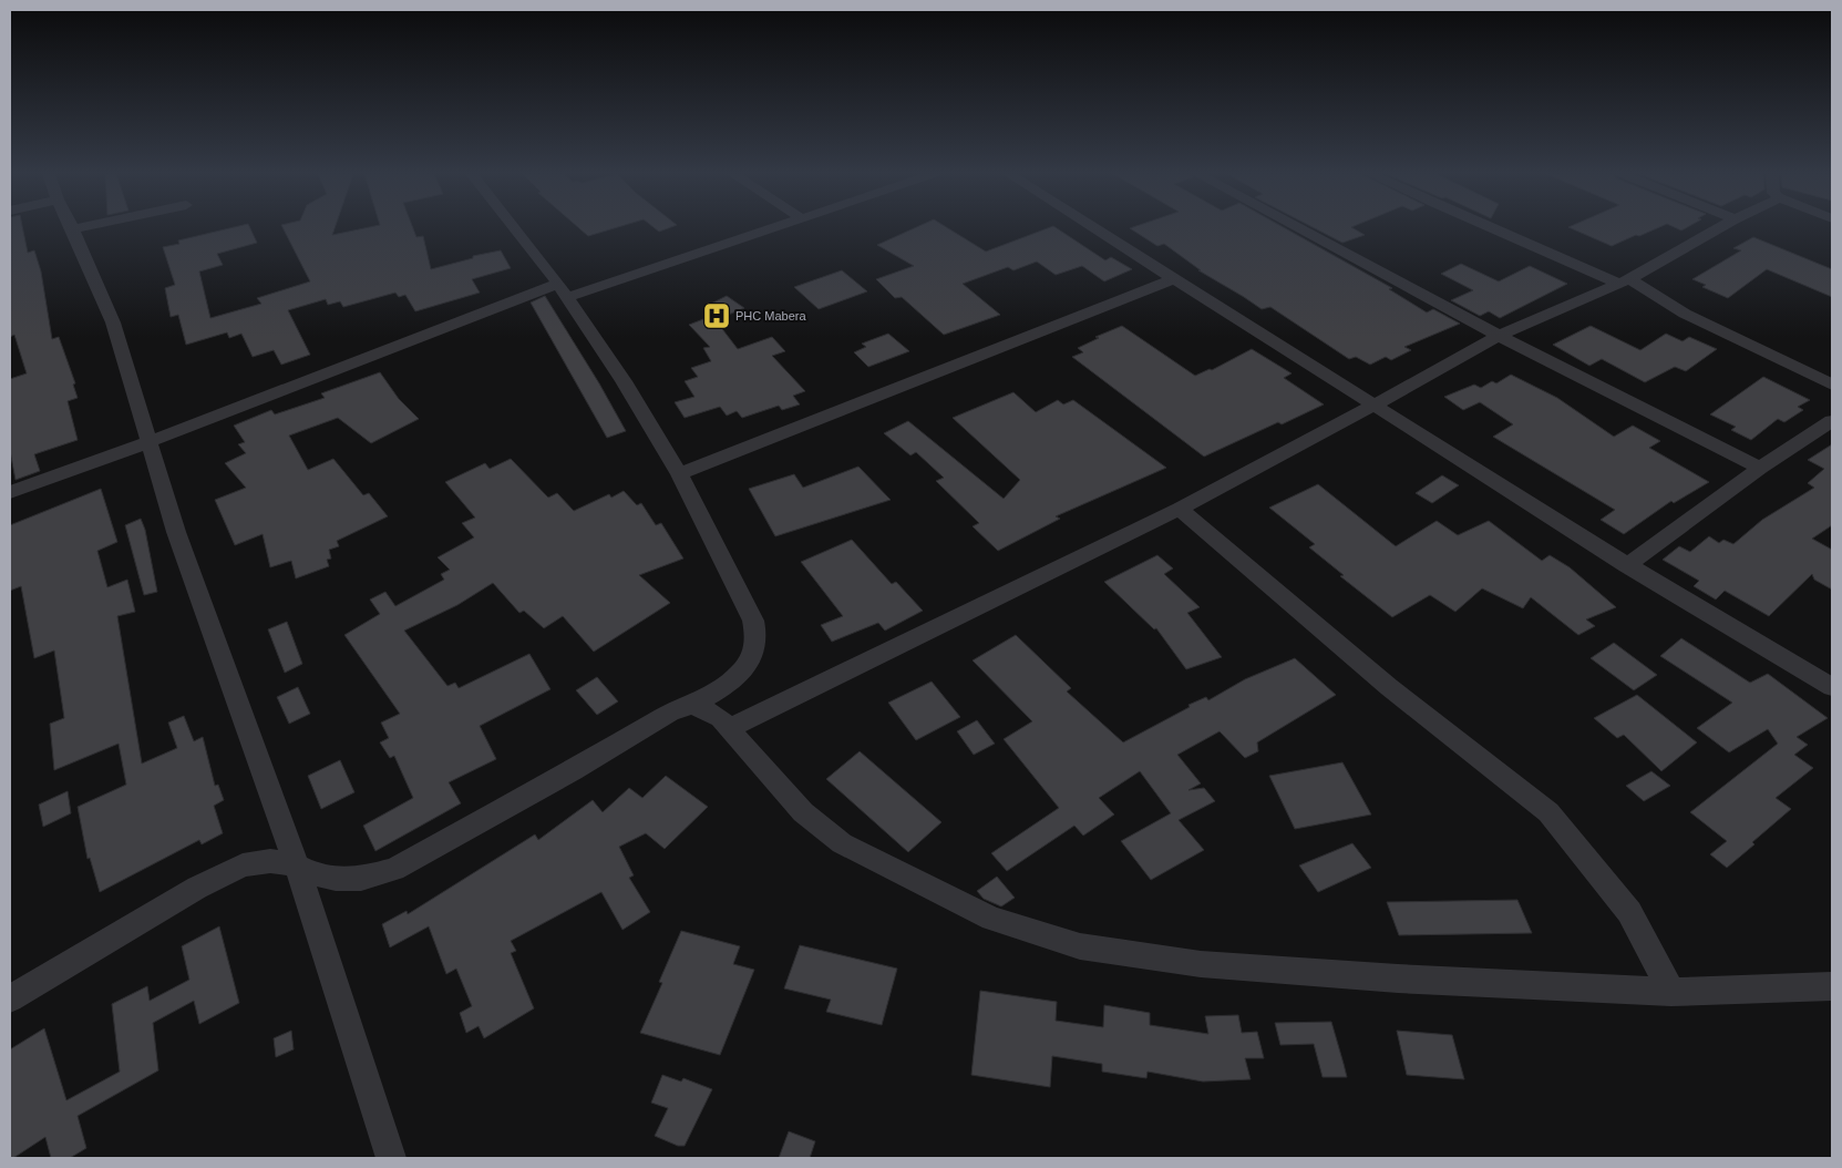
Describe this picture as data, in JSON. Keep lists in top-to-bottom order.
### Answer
{
  "places": {
    "hospital": ["PHC Mabera"]
  }
}
